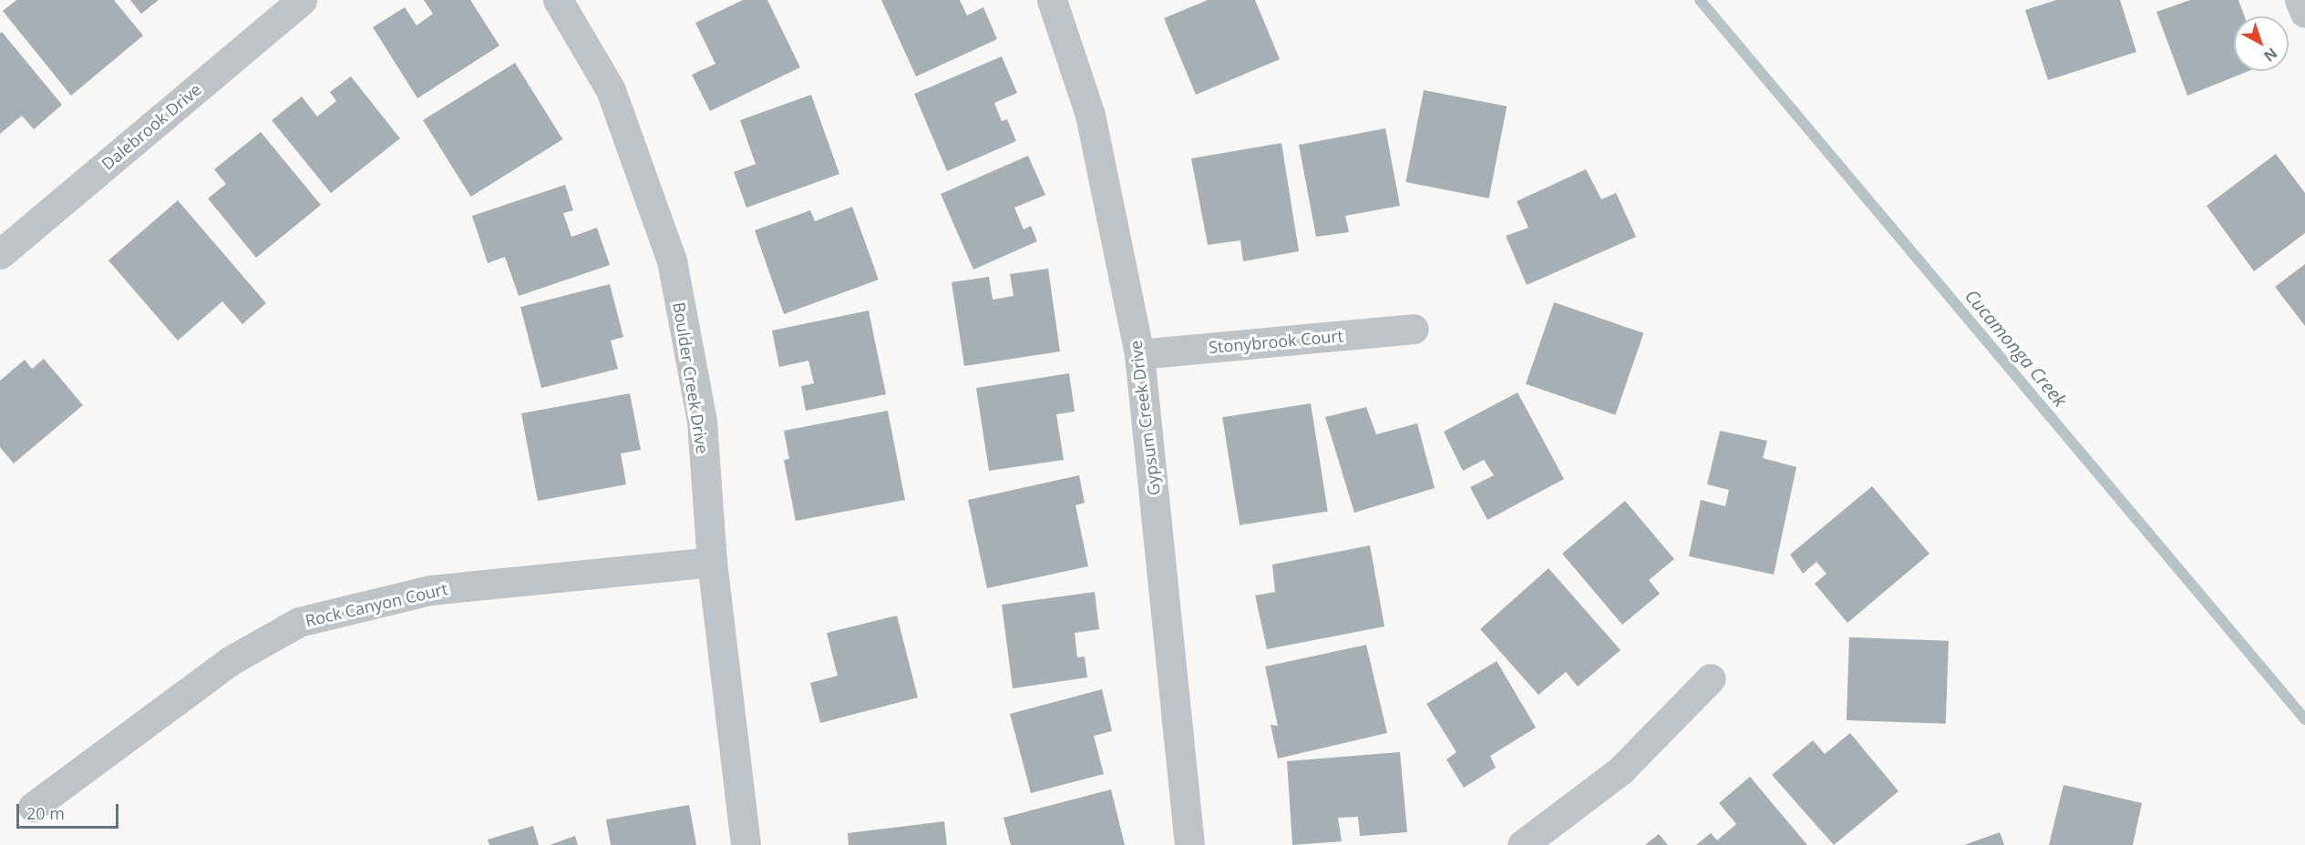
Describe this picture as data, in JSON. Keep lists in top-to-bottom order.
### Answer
{
  "streets": {
    "street": [
      "Dalebrook Drive",
      "Stonybrook Court",
      "Boulder Creek Drive",
      "Gypsum Creek Drive",
      "Rock Canyon Court"
    ]
  },
  "crossings": [
    ["Stonybrook Court", "Gypsum Creek Drive"],
    ["Boulder Creek Drive", "Rock Canyon Court"]
  ],
  "water": ["Cucamonga Creek"],
  "scale_bar": "20 m",
  "north": "bottom right"
}
